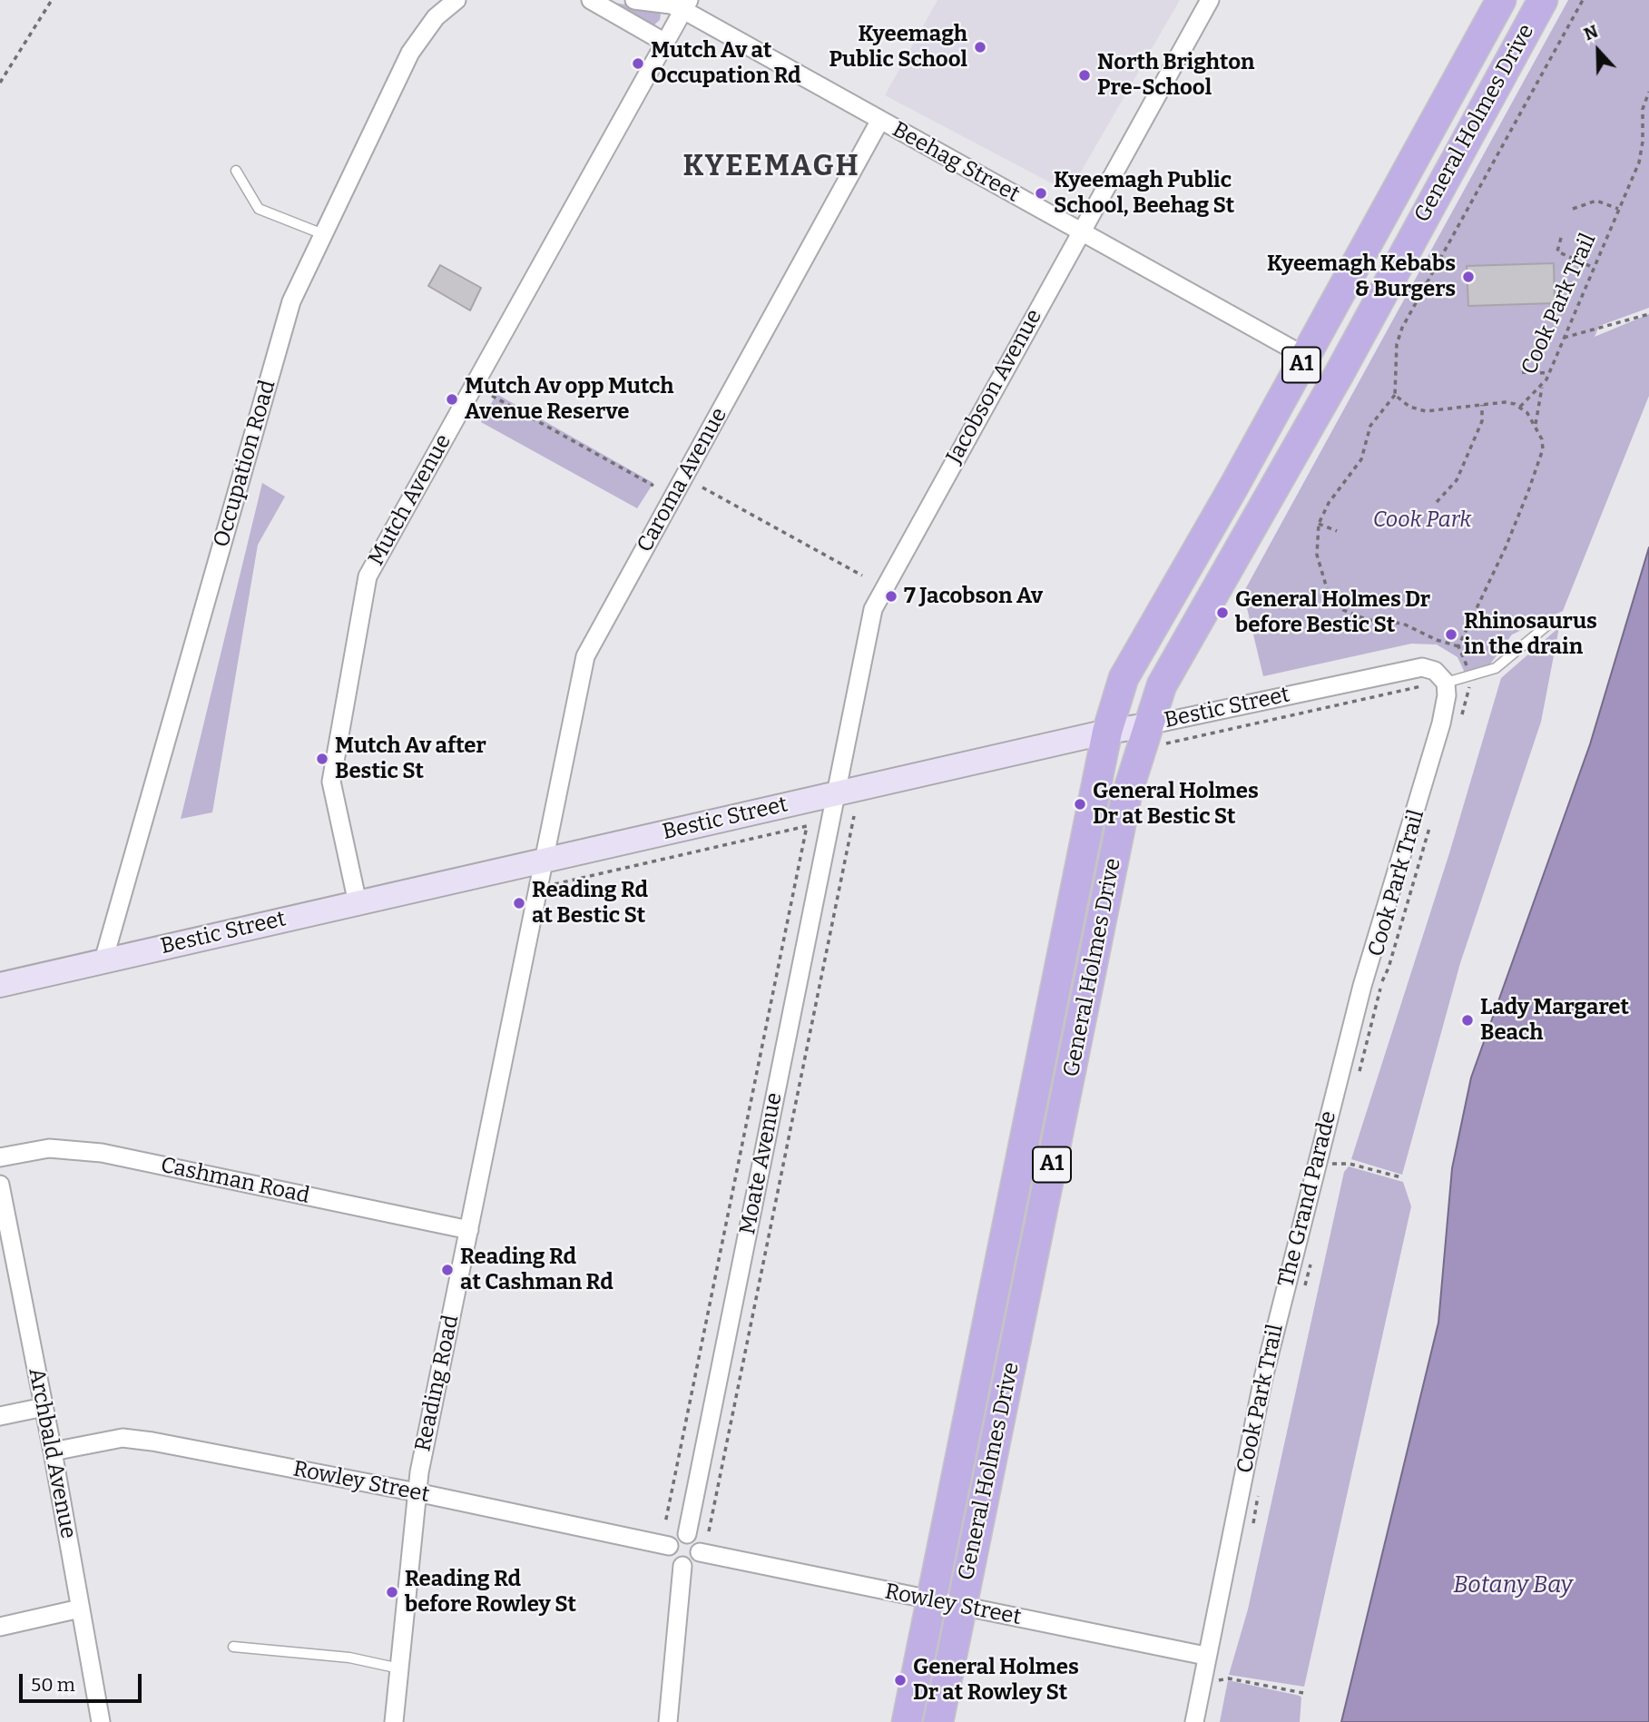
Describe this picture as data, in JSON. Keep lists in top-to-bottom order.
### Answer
{
  "streets": {
    "highway": ["General Holmes Drive", "A1"],
    "main road": ["Bestic Street"],
    "street": [
      "Beehag Street",
      "Jacobson Avenue",
      "Occupation Road",
      "Caroma Avenue",
      "Mutch Avenue",
      "Moate Avenue",
      "Cashman Road",
      "The Grand Parade",
      "Reading Road",
      "Archbald Avenue",
      "Rowley Street"
    ],
    "path": ["Cook Park Trail"]
  },
  "crossings": [
    ["General Holmes Drive", "Beehag Street"],
    ["General Holmes Drive", "Bestic Street"],
    ["General Holmes Drive", "Rowley Street"],
    ["Beehag Street", "Jacobson Avenue"],
    ["Beehag Street", "Caroma Avenue"],
    ["Beehag Street", "Mutch Avenue"],
    ["Jacobson Avenue", "Bestic Street"],
    ["Jacobson Avenue", "Moate Avenue"],
    ["Occupation Road", "Bestic Street"],
    ["Caroma Avenue", "Bestic Street"],
    ["Caroma Avenue", "Reading Road"],
    ["Mutch Avenue", "Bestic Street"],
    ["Bestic Street", "Moate Avenue"],
    ["Bestic Street", "The Grand Parade"],
    ["Bestic Street", "Reading Road"],
    ["Moate Avenue", "Rowley Street"],
    ["Cashman Road", "Reading Road"],
    ["The Grand Parade", "Rowley Street"],
    ["Reading Road", "Rowley Street"],
    ["Archbald Avenue", "Rowley Street"]
  ],
  "districts": ["KYEEMAGH"],
  "water": ["Botany Bay"],
  "parks": ["Cook Park"],
  "places": [
    "Kyeemagh Public School",
    "Mutch Av at Occupation Rd",
    "North Brighton Pre-School",
    "Kyeemagh Public School, Beehag St",
    "Kyeemagh Kebabs & Burgers",
    "Mutch Av opp Mutch Avenue Reserve",
    "7 Jacobson Av",
    "General Holmes Dr before Bestic St",
    "Rhinosaurus in the drain",
    "Mutch Av after Bestic St",
    "General Holmes Dr at Bestic St",
    "Reading Rd at Bestic St",
    "Lady Margaret Beach",
    "Reading Rd at Cashman Rd",
    "Reading Rd before Rowley St",
    "General Holmes Dr at Rowley St"
  ],
  "scale_bar": "50 m",
  "north": "top"
}
